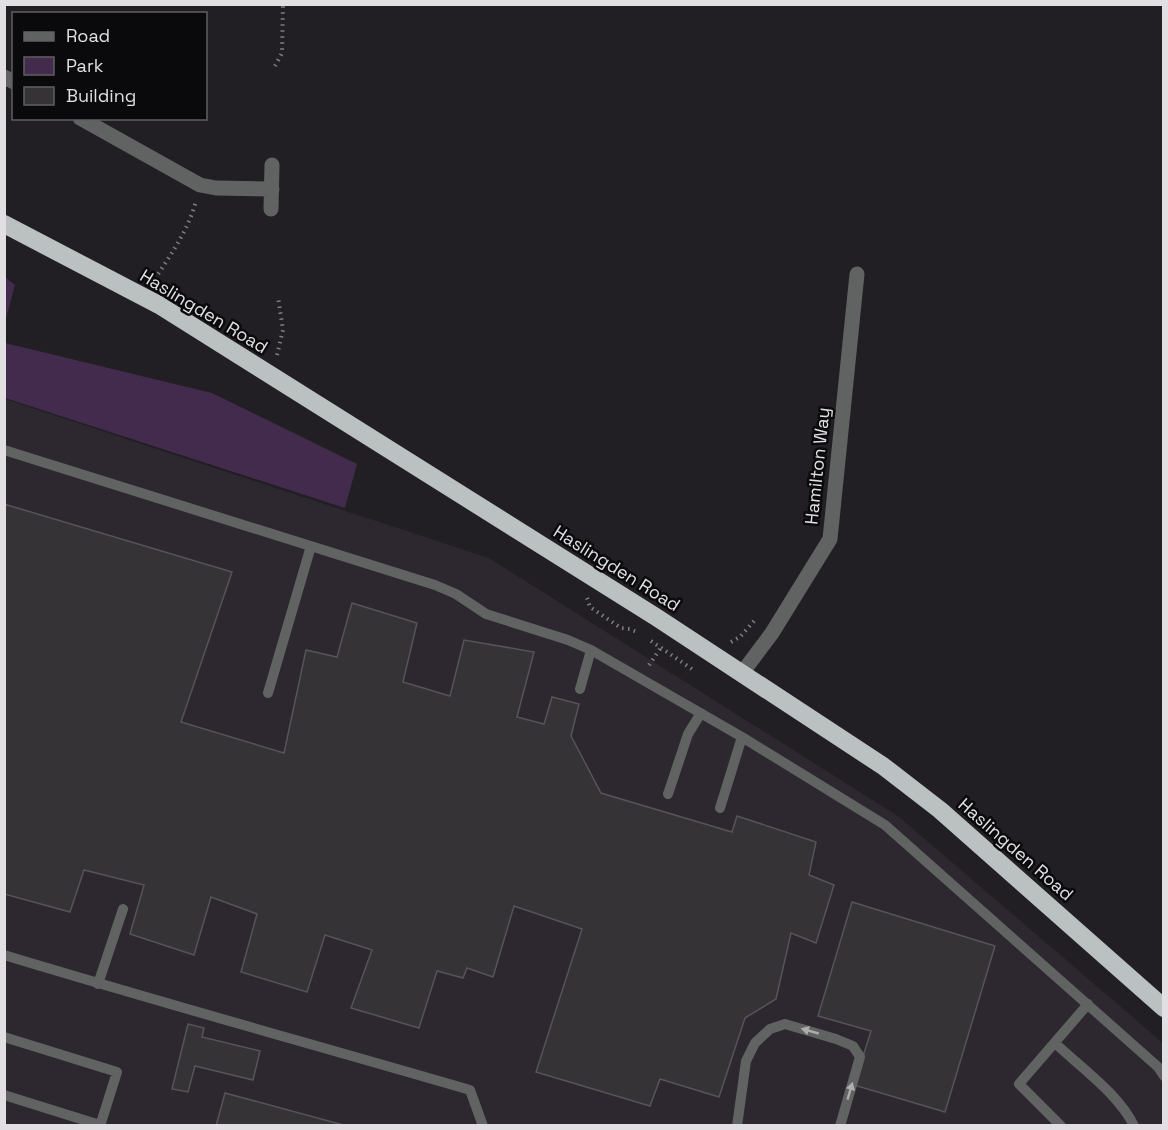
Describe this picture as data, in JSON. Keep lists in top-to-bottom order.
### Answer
{
  "streets": {
    "highway": ["Haslingden Road"],
    "street": ["Hamilton Way"]
  },
  "crossings": [
    ["Haslingden Road", "Hamilton Way"]
  ],
  "legend": ["Road", "Park", "Building"]
}
